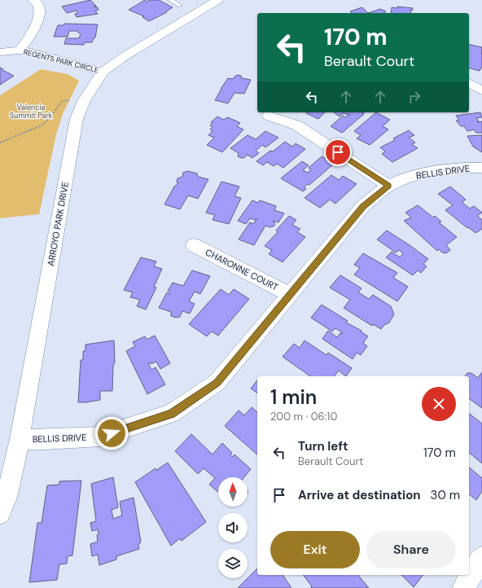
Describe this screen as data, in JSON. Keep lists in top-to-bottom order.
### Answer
{
  "streets": {
    "street": [
      "REGENTS PARK CIRCLE",
      "BELLIS DRIVE",
      "ARROYO PARK DRIVE",
      "CHARONNE COURT"
    ]
  },
  "crossings": [
    ["REGENTS PARK CIRCLE", "ARROYO PARK DRIVE"],
    ["BELLIS DRIVE", "ARROYO PARK DRIVE"],
    ["BELLIS DRIVE", "CHARONNE COURT"]
  ],
  "parks": ["Valencia Summit Park"],
  "north": "top",
  "page": {
    "turn": ["170 m", "Berault Court"],
    "heading": ["1 min", "200 m · 06:10"],
    "list": [
      {
        "name": "Turn left",
        "note": "Berault Court",
        "value": "170 m"
      },
      {
        "name": "Arrive at destination",
        "value": "30 m"
      }
    ],
    "buttons": ["Exit", "Share"]
  }
}
